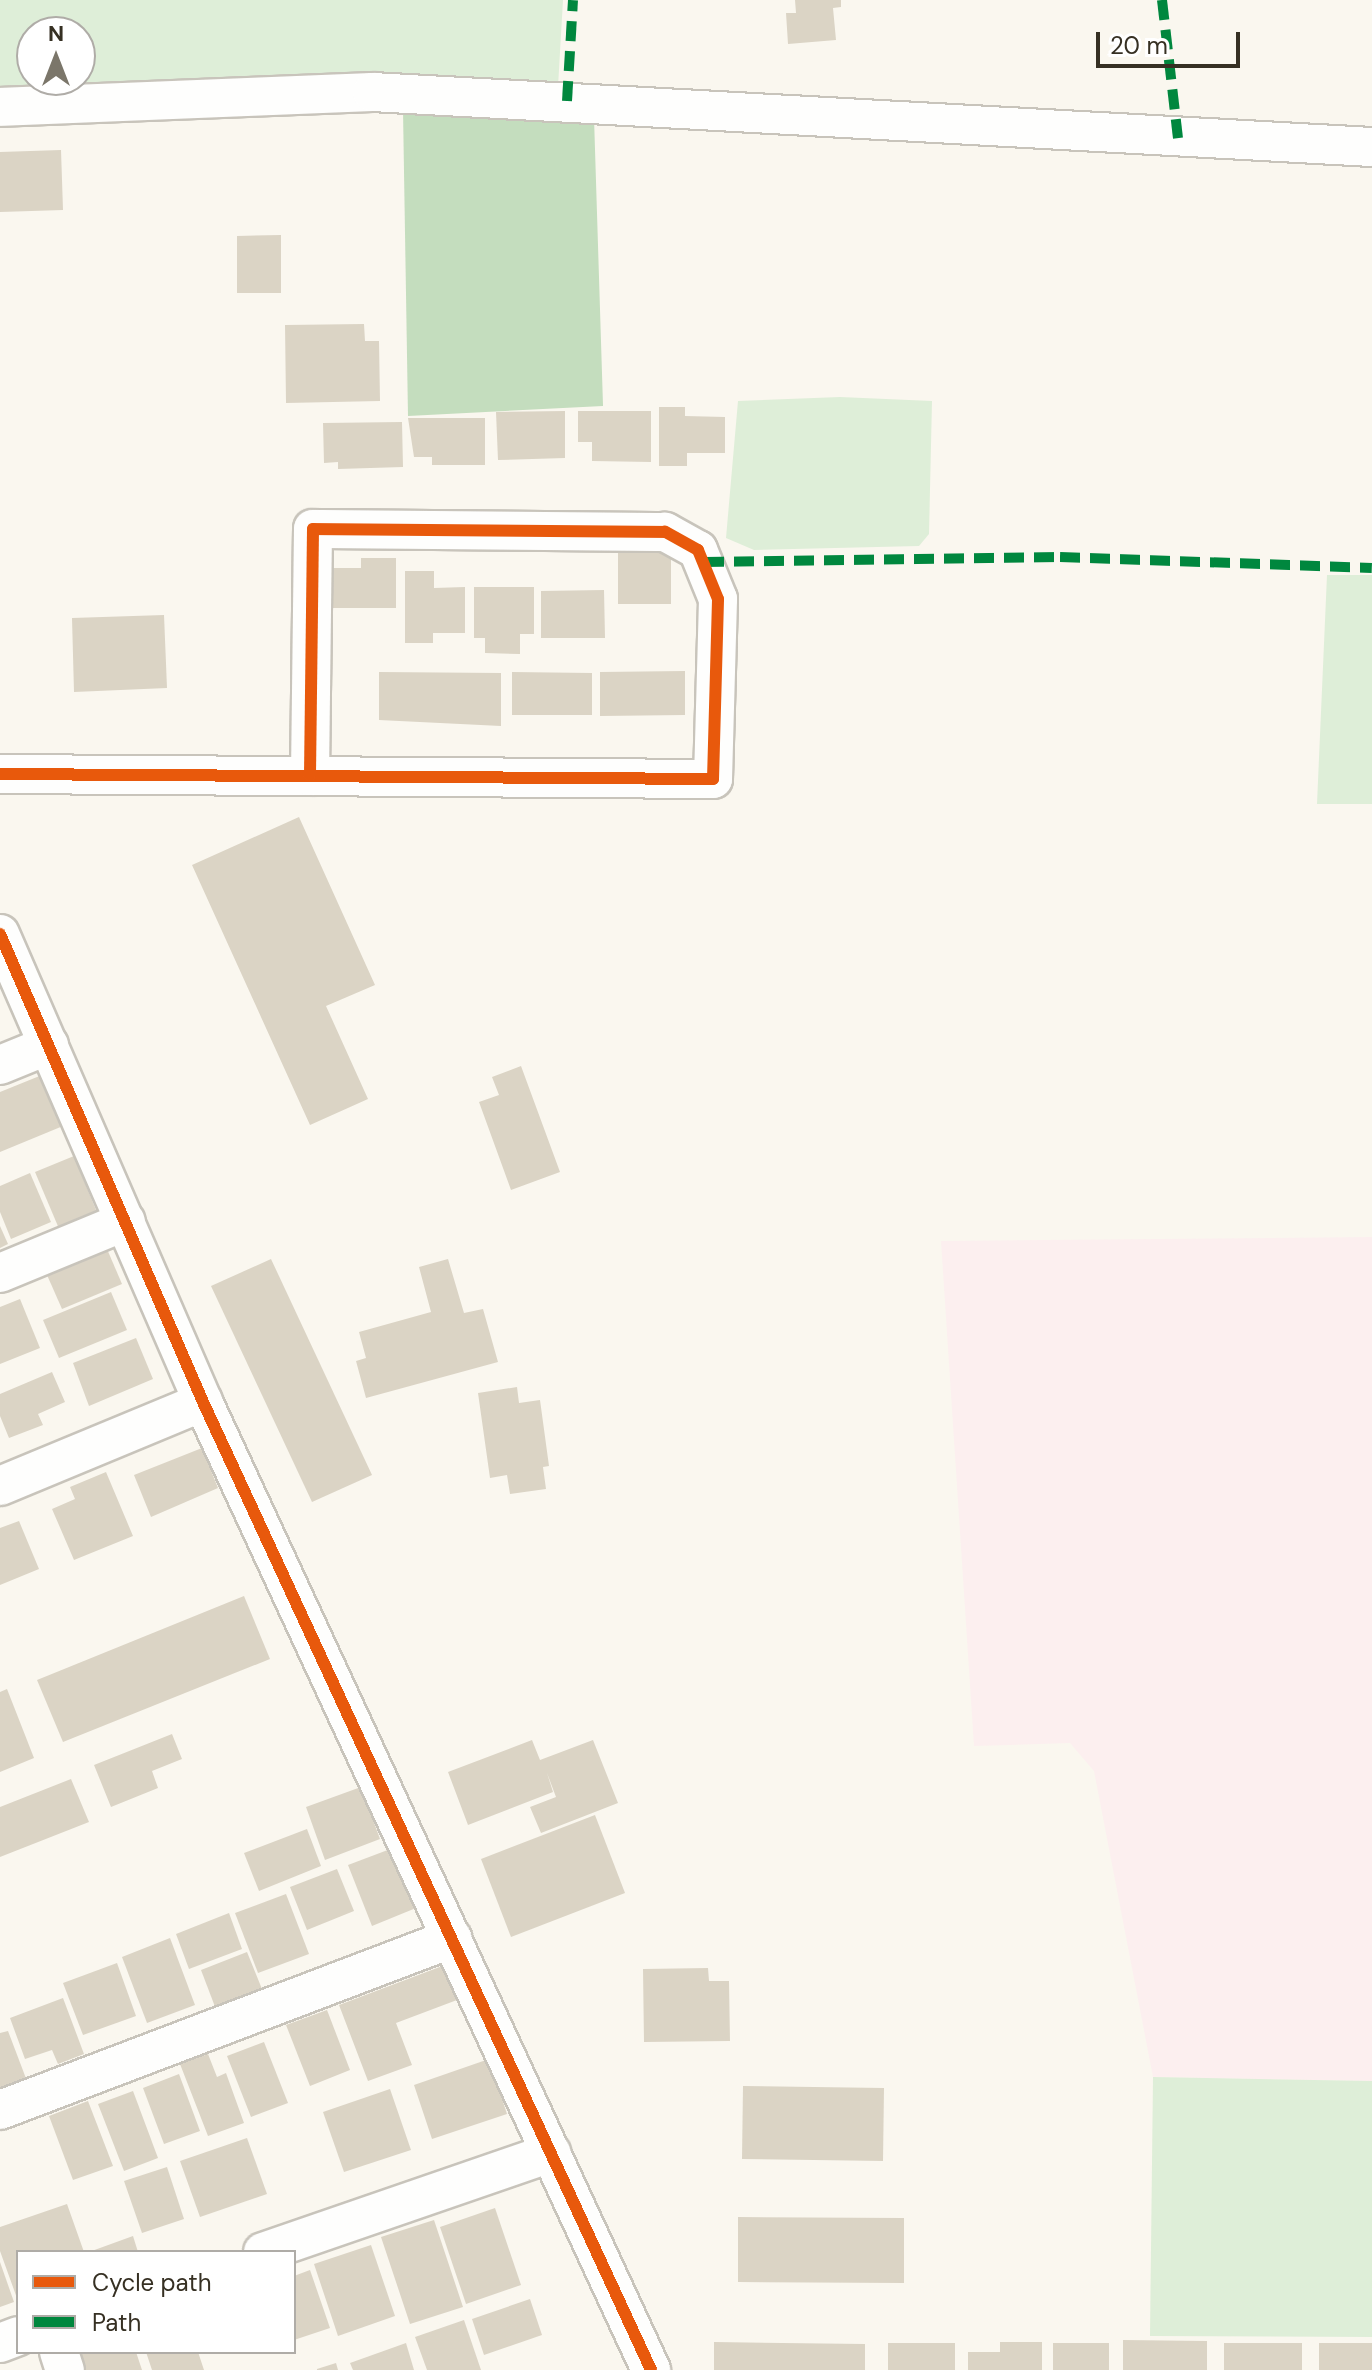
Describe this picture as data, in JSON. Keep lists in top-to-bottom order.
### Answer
{
  "legend": ["Cycle path", "Path"],
  "scale_bar": "20 m",
  "north": "top"
}
